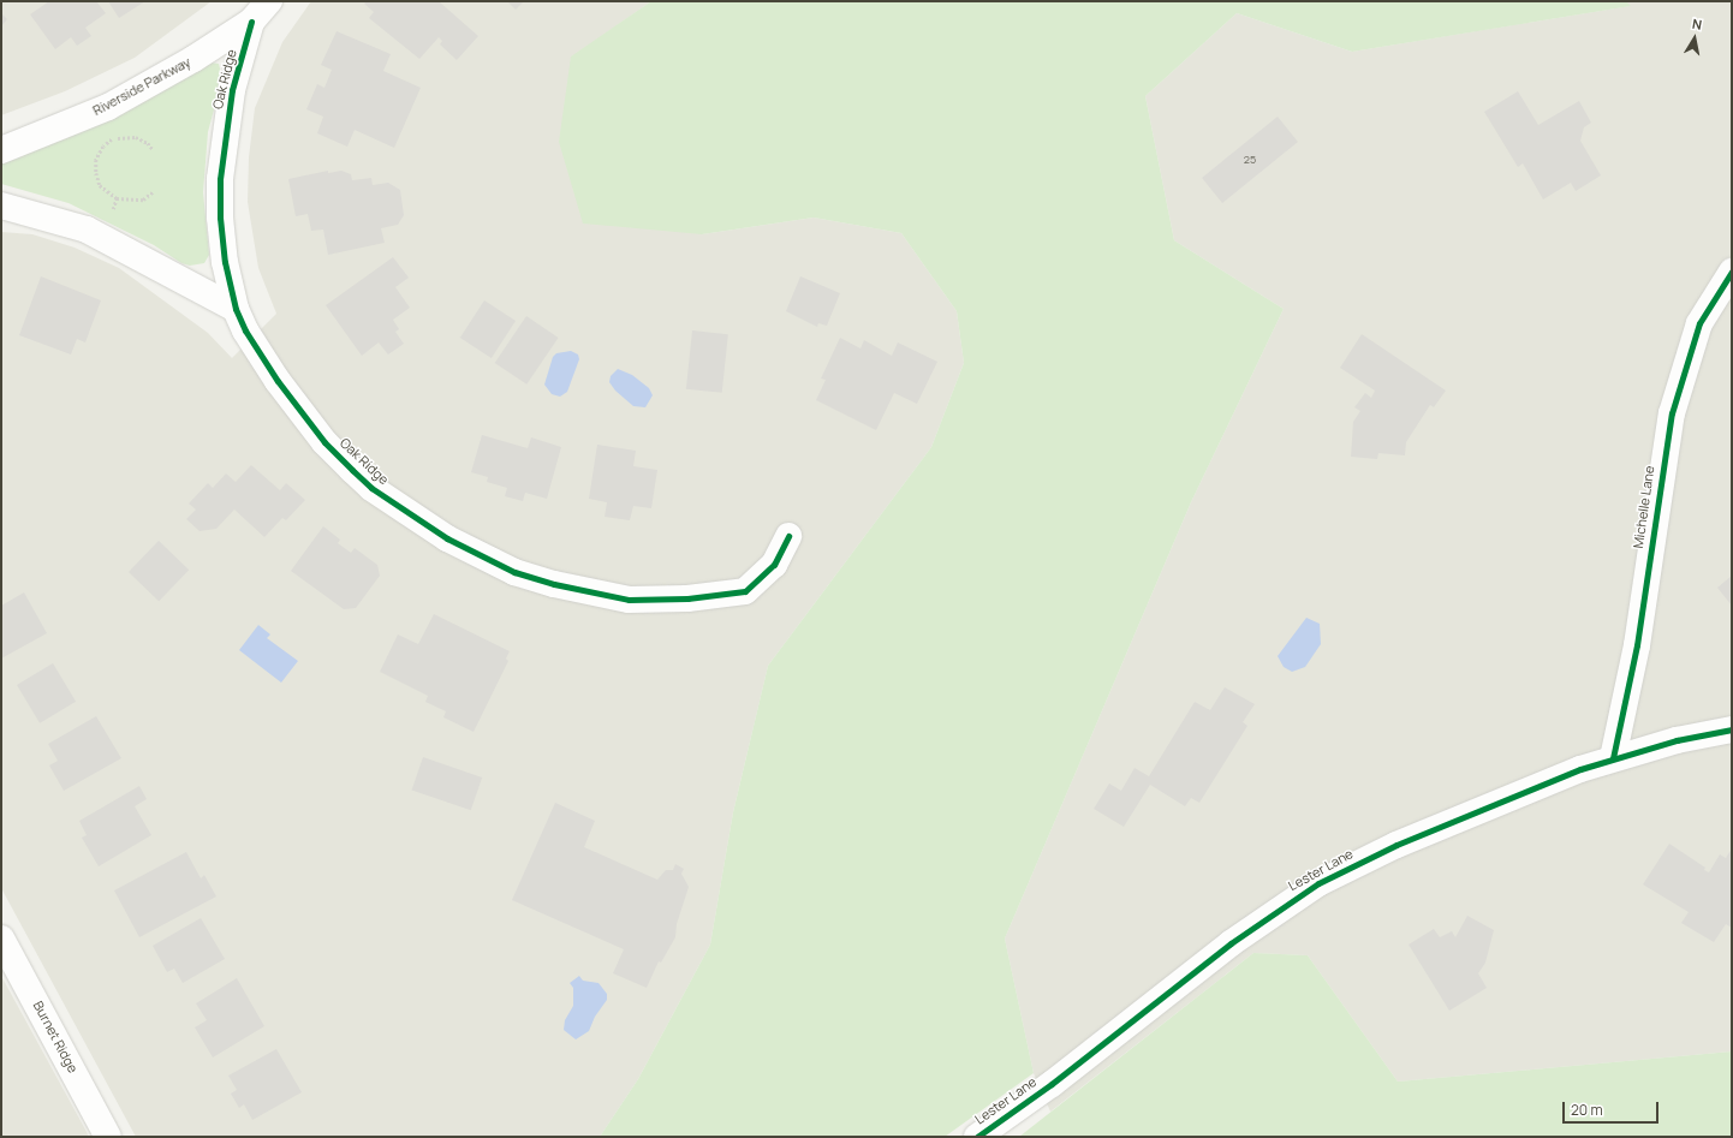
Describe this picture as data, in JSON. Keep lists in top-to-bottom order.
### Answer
{
  "streets": {
    "street": [
      "Oak Ridge",
      "Riverside Parkway",
      "Michelle Lane",
      "Lester Lane",
      "Burnet Ridge"
    ]
  },
  "crossings": [
    ["Oak Ridge", "Riverside Parkway"],
    ["Michelle Lane", "Lester Lane"]
  ],
  "house_numbers": ["25"],
  "scale_bar": "20 m",
  "north": "top"
}
